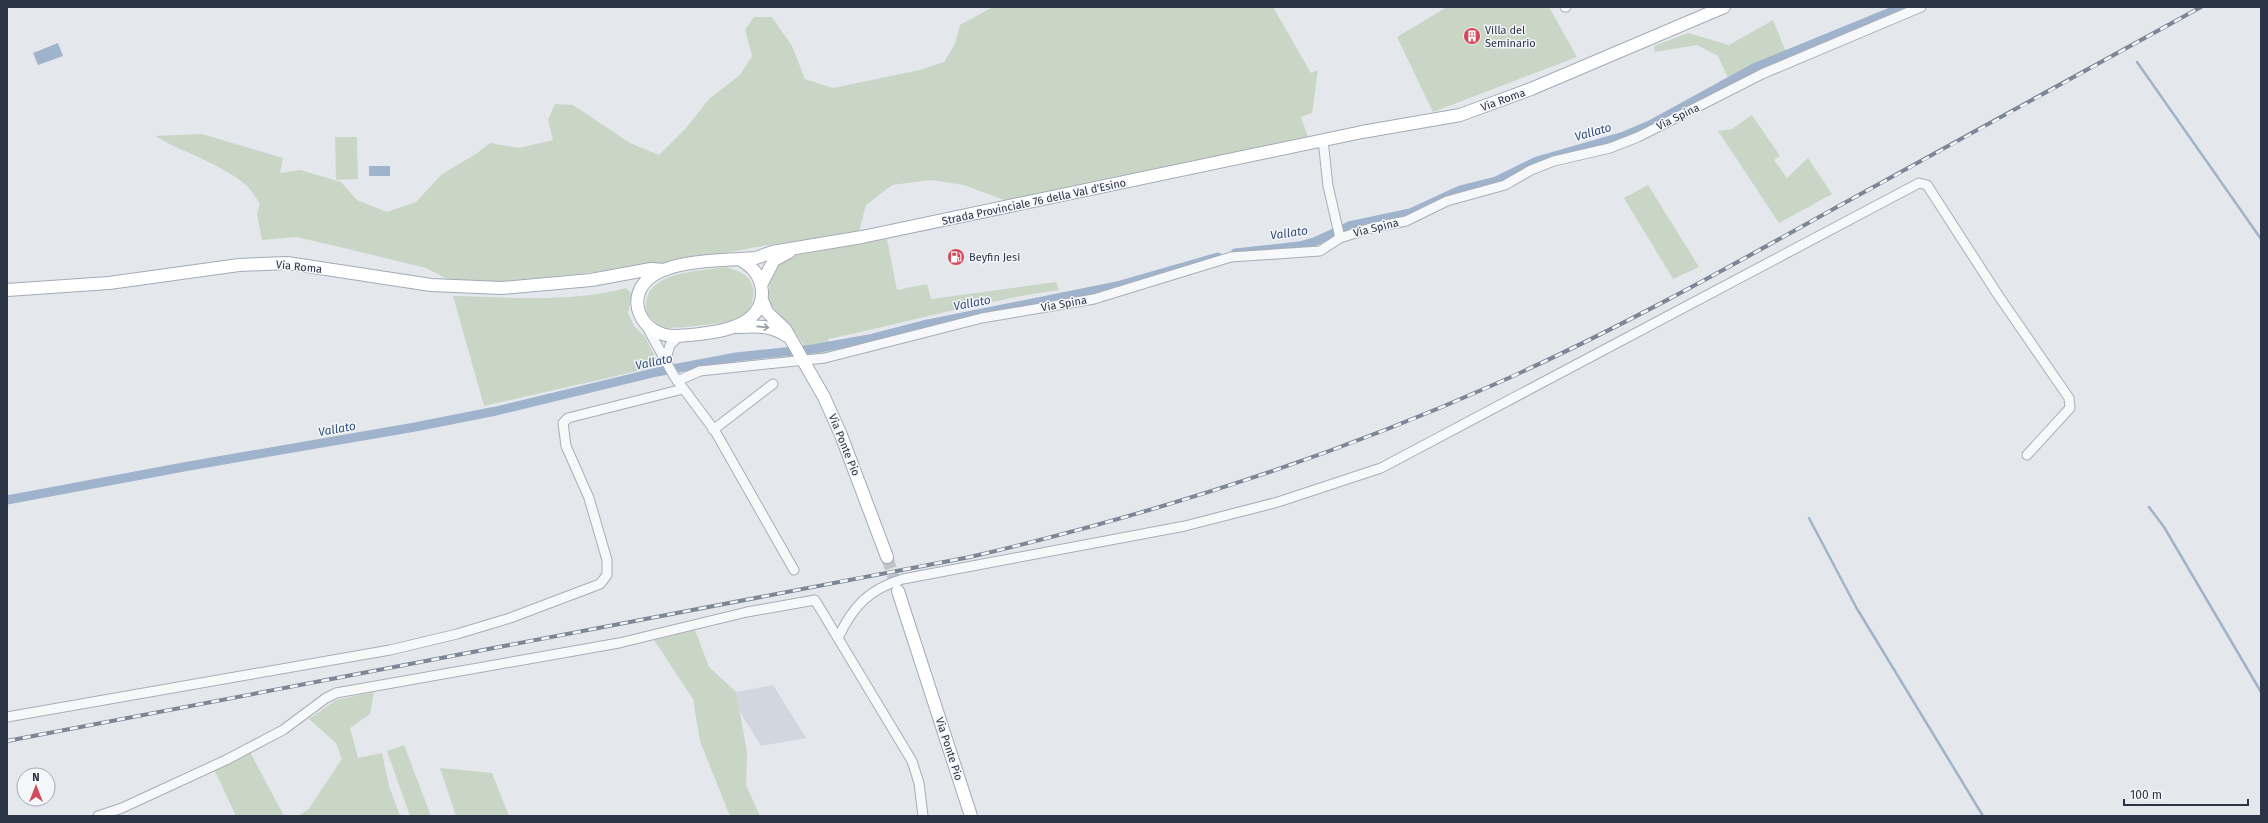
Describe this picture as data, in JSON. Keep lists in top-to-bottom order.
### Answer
{
  "streets": {
    "main road": ["Via Roma", "Strada Provinciale 76 della Val d'Esino", "Via Ponte Pio"],
    "street": ["Via Spina"]
  },
  "crossings": [
    ["Via Roma", "Strada Provinciale 76 della Val d'Esino"],
    ["Via Spina", "Via Ponte Pio"],
    ["Strada Provinciale 76 della Val d'Esino", "Via Ponte Pio"]
  ],
  "water": ["Vallato"],
  "places": {
    "building": ["Villa del Seminario"],
    "fuel station": ["Beyfin Jesi"]
  },
  "scale_bar": "100 m",
  "north": "top"
}
